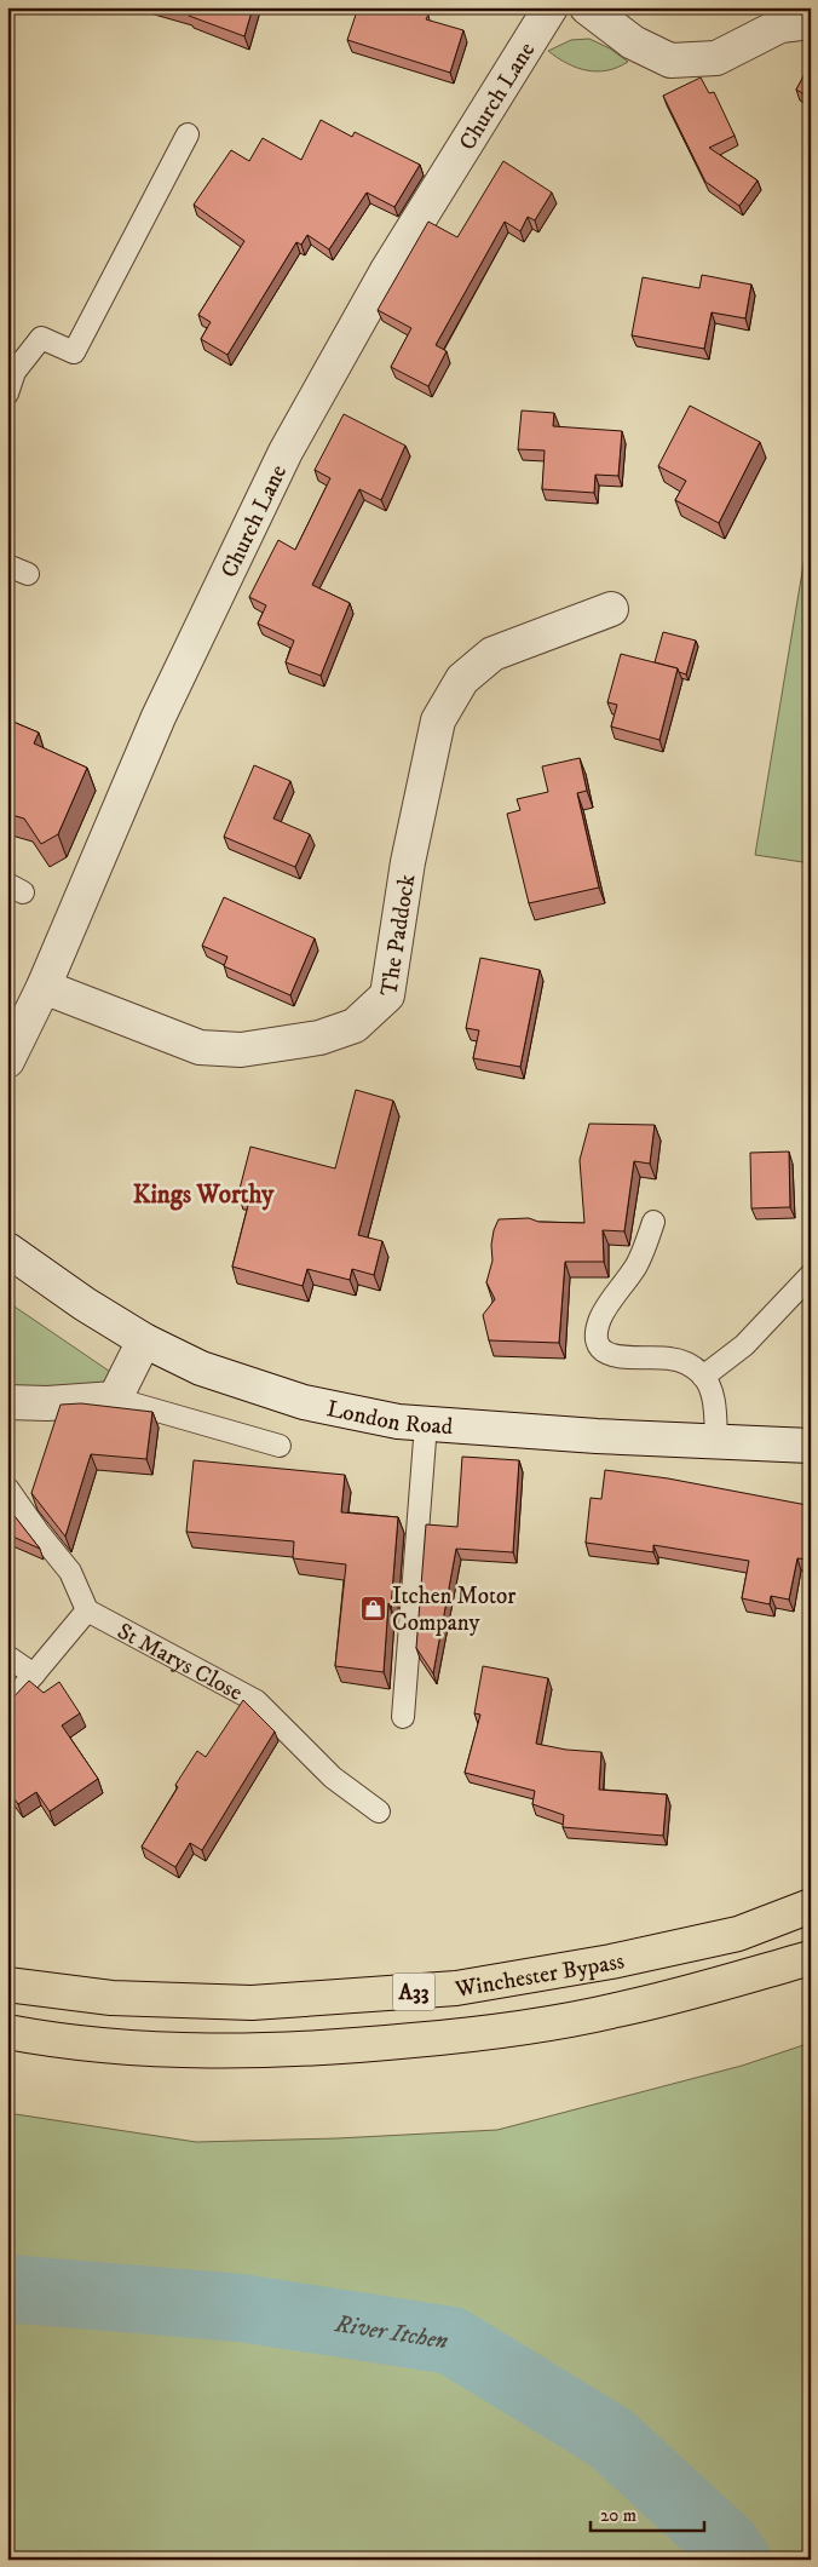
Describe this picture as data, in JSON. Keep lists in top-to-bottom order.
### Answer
{
  "streets": {
    "main road": ["Winchester Bypass", "A33"],
    "street": ["Church Lane", "The Paddock", "London Road"],
    "lane": ["St Marys Close"]
  },
  "crossings": [
    ["Church Lane", "The Paddock"]
  ],
  "districts": ["Kings Worthy"],
  "water": ["River Itchen"],
  "places": {
    "shop": ["Itchen Motor Company"]
  },
  "scale_bar": "20 m"
}
